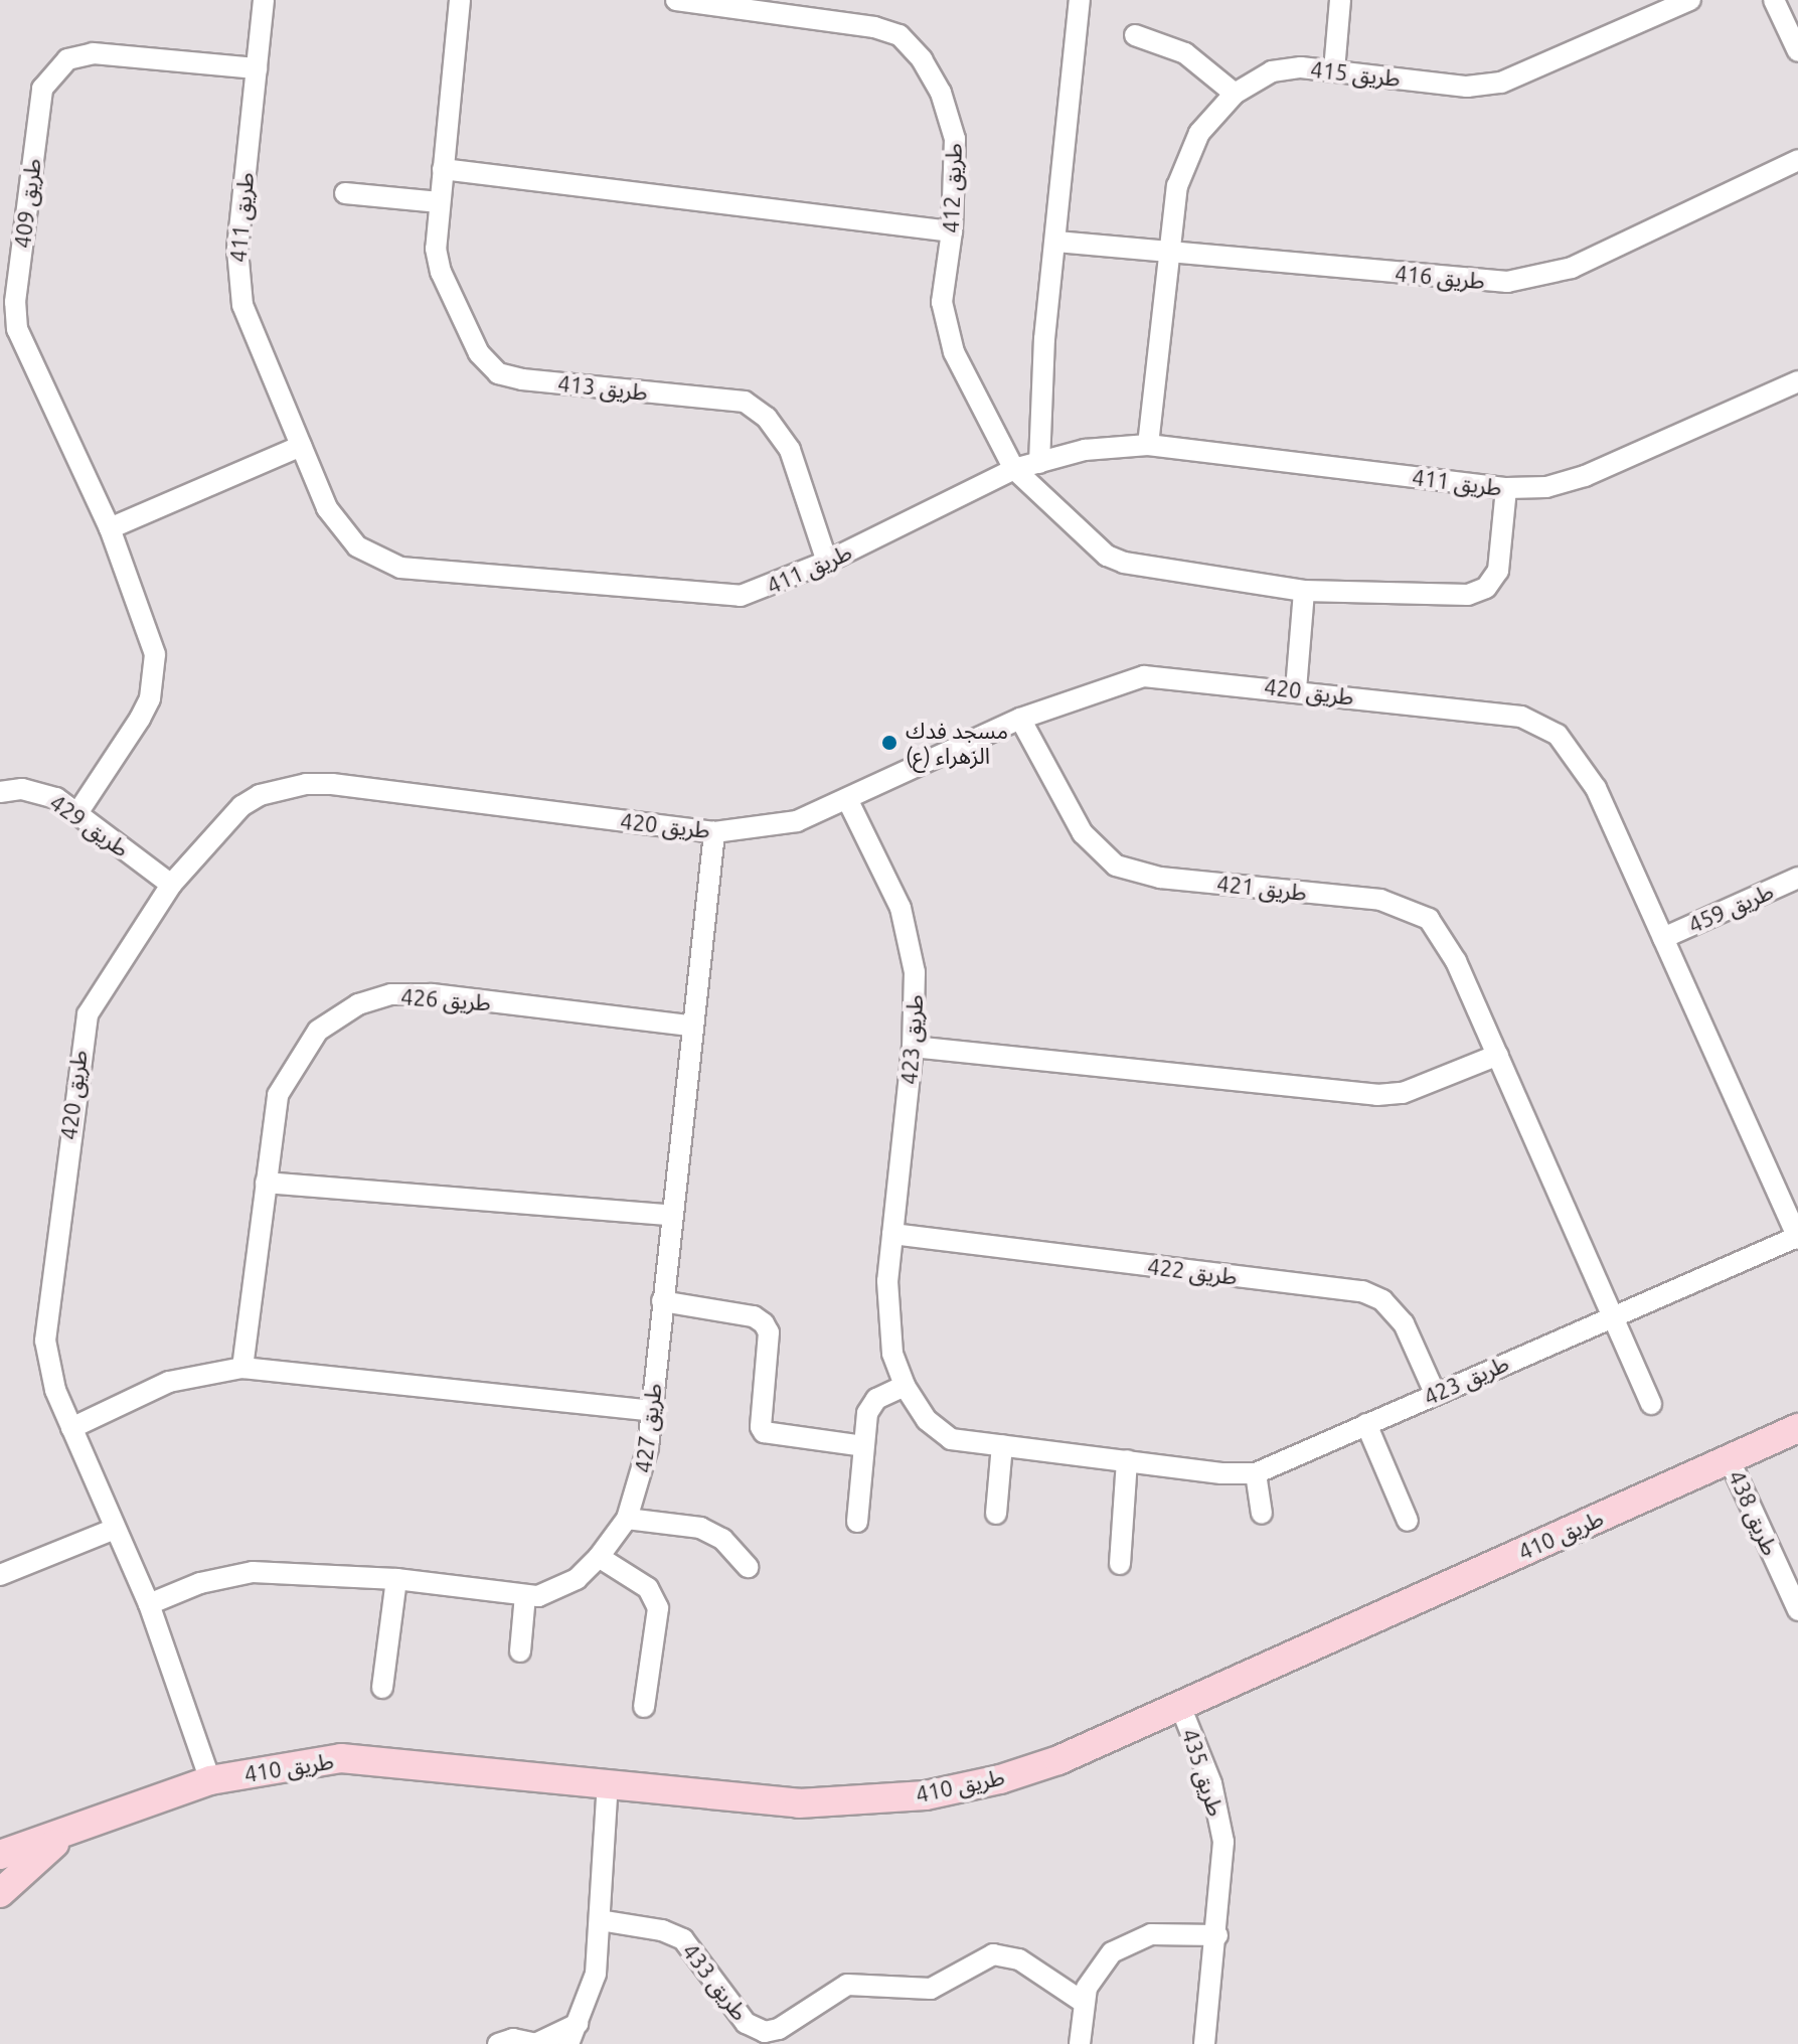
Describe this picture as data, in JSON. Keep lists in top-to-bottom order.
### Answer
{
  "streets": {
    "street": [
      "طريق 415",
      "طريق 412",
      "طريق 409",
      "طريق 411",
      "طريق 416",
      "طريق 413",
      "طريق 420",
      "طريق 429",
      "طريق 421",
      "طريق 459",
      "طريق 426",
      "طريق 423",
      "طريق 422",
      "طريق 427",
      "طريق 438",
      "طريق 410",
      "طريق 435",
      "طريق 433"
    ]
  },
  "crossings": [
    ["طريق 415", "طريق 411"],
    ["طريق 415", "طريق 416"],
    ["طريق 412", "طريق 411"],
    ["طريق 409", "طريق 411"],
    ["طريق 409", "طريق 429"],
    ["طريق 411", "طريق 413"],
    ["طريق 420", "طريق 429"],
    ["طريق 420", "طريق 421"],
    ["طريق 420", "طريق 459"],
    ["طريق 420", "طريق 423"],
    ["طريق 420", "طريق 427"],
    ["طريق 420", "طريق 410"],
    ["طريق 421", "طريق 423"],
    ["طريق 426", "طريق 427"],
    ["طريق 423", "طريق 422"],
    ["طريق 438", "طريق 410"],
    ["طريق 410", "طريق 435"]
  ],
  "places": ["مسجد فدك الزهراء (ع)"]
}
